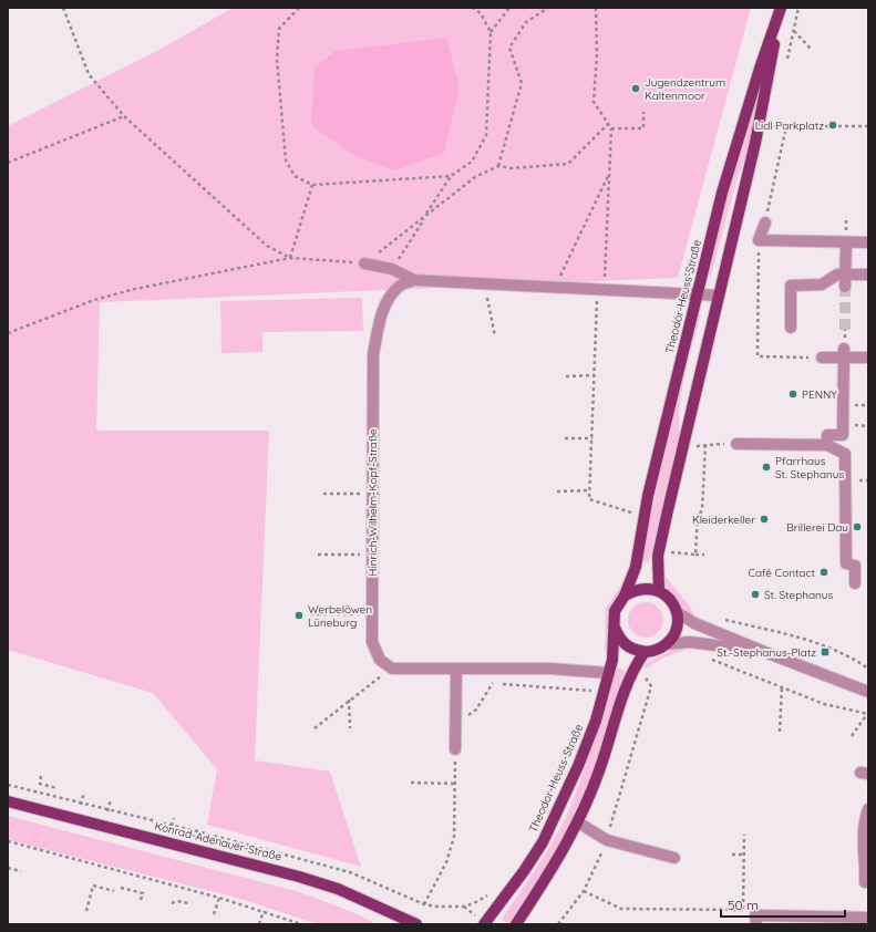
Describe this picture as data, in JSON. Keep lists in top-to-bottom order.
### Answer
{
  "streets": {
    "main road": ["Theodor-Heuss-Straße", "Konrad-Adenauer-Straße"],
    "street": ["Hinrich-Wilhelm-Kopf-Straße"]
  },
  "places": {
    "other": [
      "Jugendzentrum Kaltenmoor",
      "Lidl Parkplatz",
      "PENNY",
      "Pfarrhaus St. Stephanus",
      "Kleiderkeller",
      "Brillerei Dau",
      "Café Contact",
      "St. Stephanus",
      "Werbelöwen Lüneburg"
    ],
    "transit": ["St.-Stephanus-Platz"]
  },
  "scale_bar": "50 m"
}
